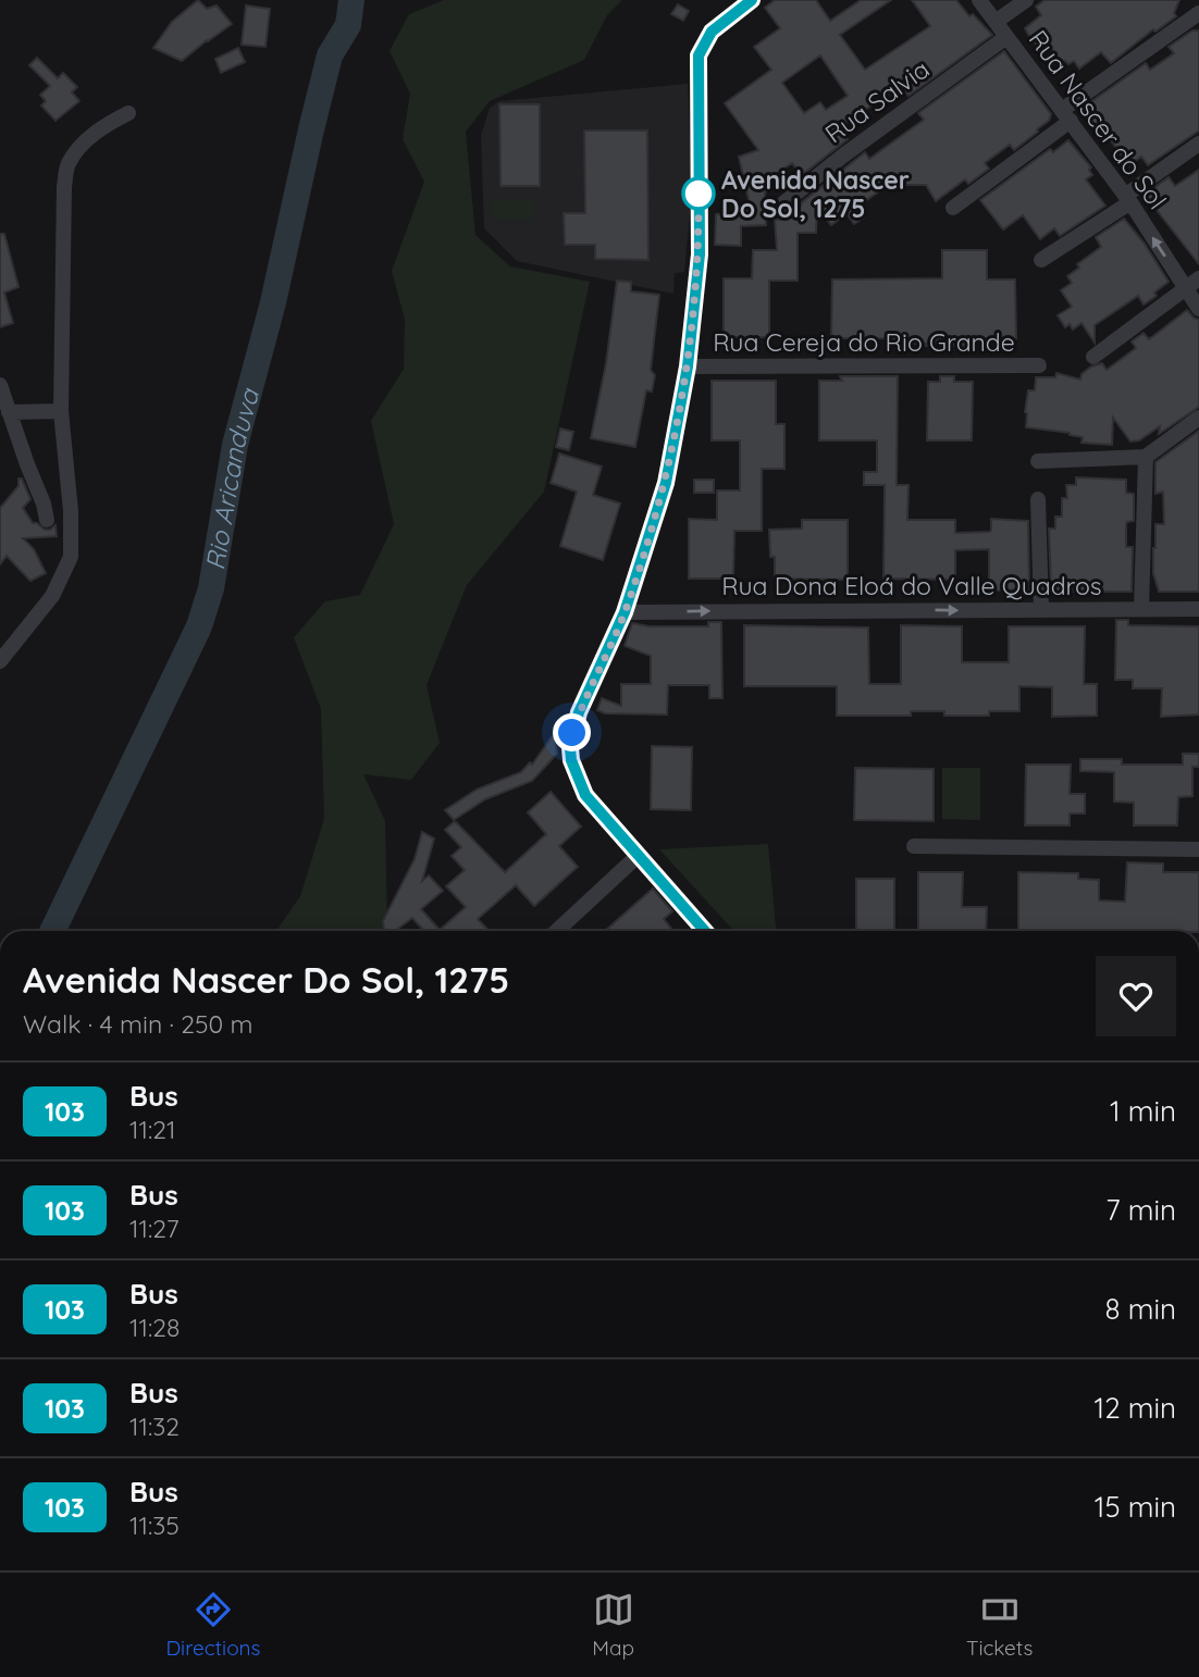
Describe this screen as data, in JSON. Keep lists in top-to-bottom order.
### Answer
{
  "streets": {
    "street": [
      "Rua Salvia",
      "Rua Nascer do Sol",
      "Rua Cereja do Rio Grande",
      "Rua Dona Eloá do Valle Quadros"
    ]
  },
  "crossings": [
    ["Rua Salvia", "Rua Nascer do Sol"]
  ],
  "one_way": ["Rua Dona Eloá do Valle Quadros"],
  "water": ["Rio Aricanduva"],
  "places": ["Avenida Nascer Do Sol, 1275"],
  "lines": ["bus line 103"],
  "page": {
    "heading": ["Avenida Nascer Do Sol, 1275", "Walk · 4 min · 250 m"],
    "list": [
      {
        "mark": "103",
        "name": "Bus",
        "note": "11:21",
        "value": "1 min"
      },
      {
        "mark": "103",
        "name": "Bus",
        "note": "11:27",
        "value": "7 min"
      },
      {
        "mark": "103",
        "name": "Bus",
        "note": "11:28",
        "value": "8 min"
      },
      {
        "mark": "103",
        "name": "Bus",
        "note": "11:32",
        "value": "12 min"
      },
      {
        "mark": "103",
        "name": "Bus",
        "note": "11:35",
        "value": "15 min"
      }
    ],
    "tabs": ["Directions", "Map", "Tickets"]
  }
}
